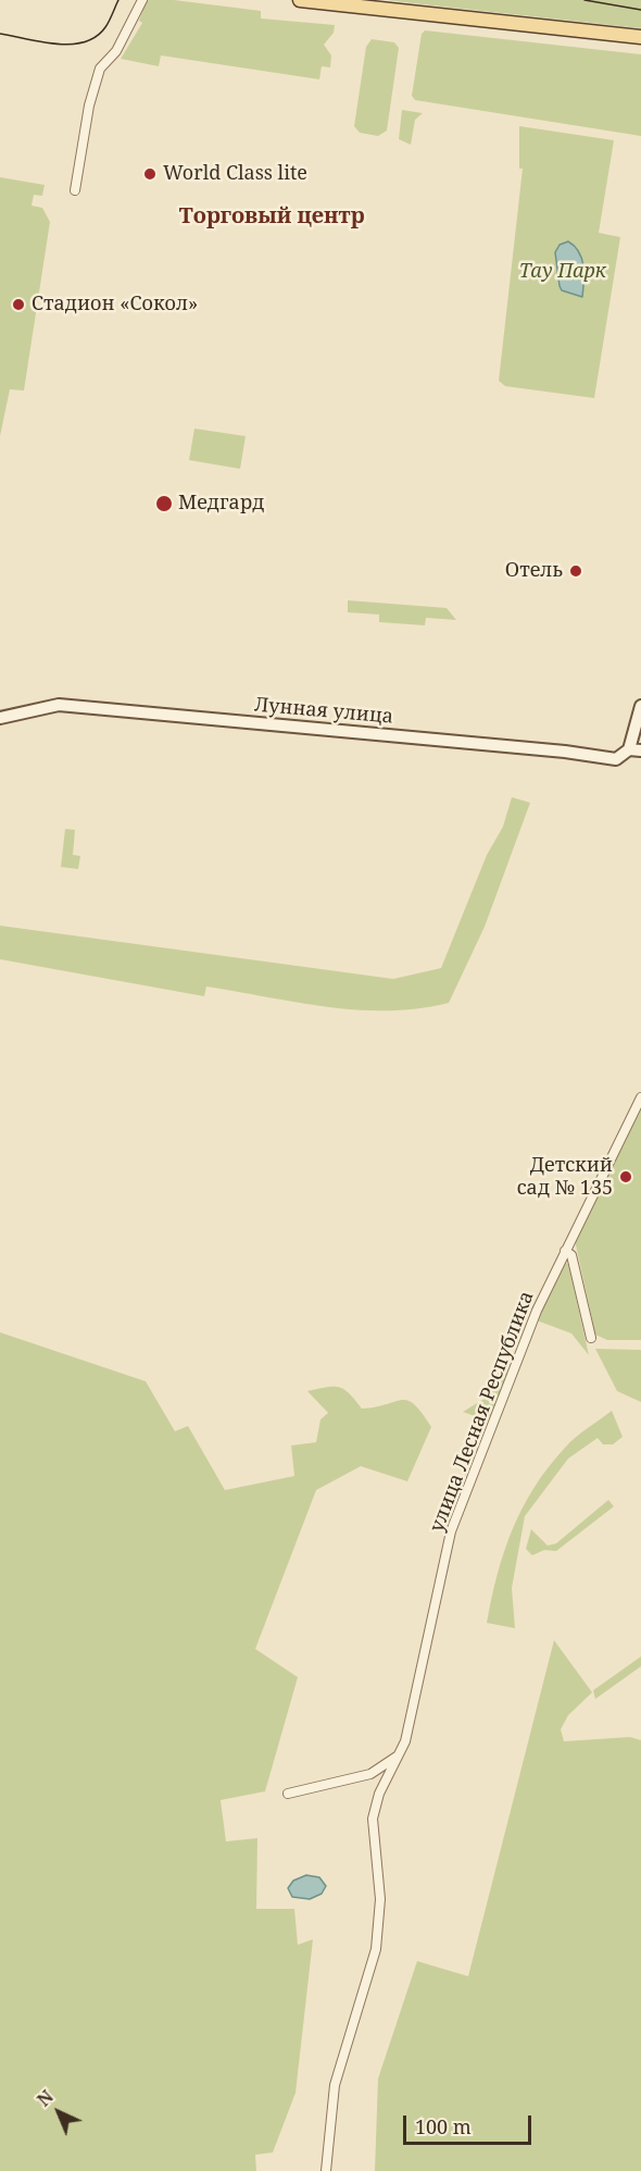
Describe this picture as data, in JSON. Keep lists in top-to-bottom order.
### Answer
{
  "streets": {
    "street": ["Лунная улица", "улица Лесная Республика"]
  },
  "districts": ["Торговый центр"],
  "parks": ["Тау Парк"],
  "places": [
    "World Class lite",
    "Стадион «Сокол»",
    "Медгард",
    "Отель",
    "Детский сад № 135"
  ],
  "scale_bar": "100 m",
  "north": "top left"
}
